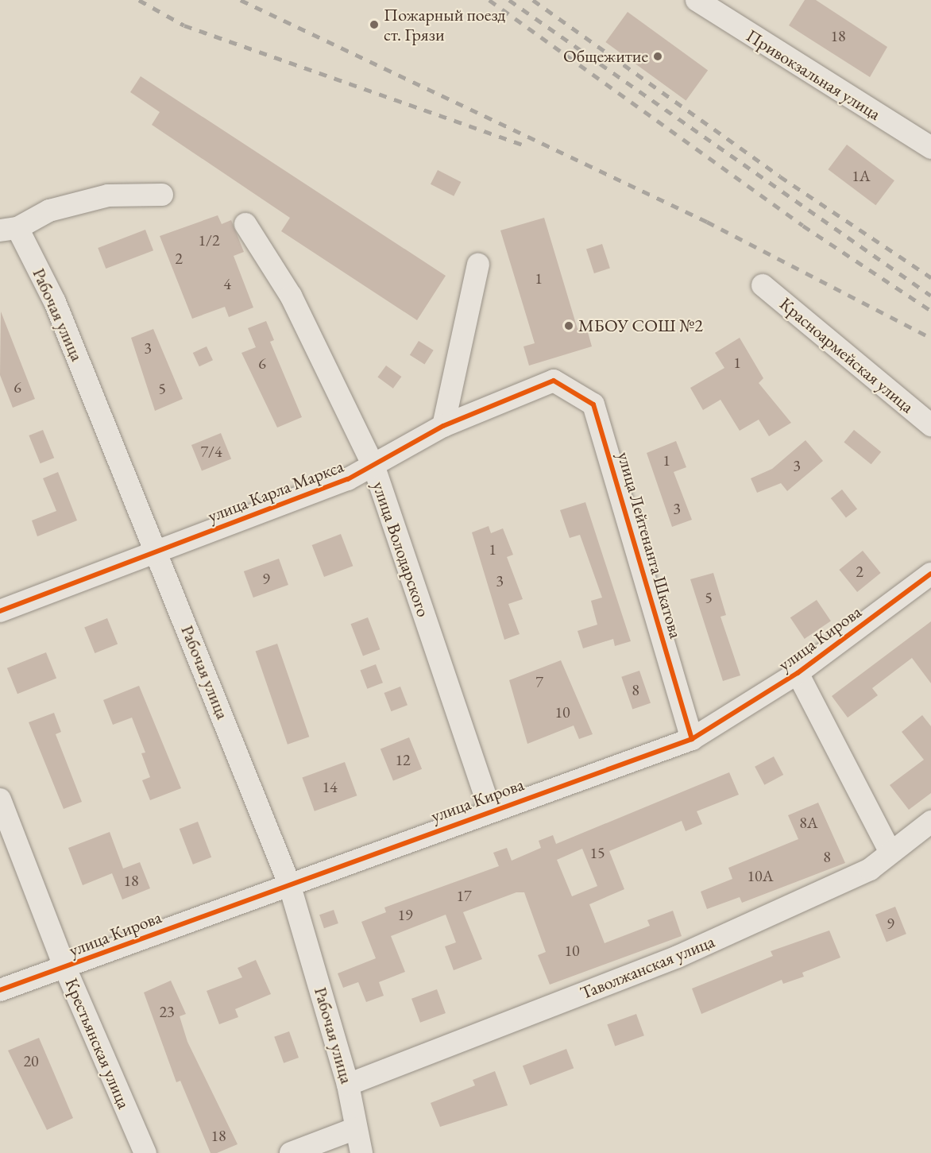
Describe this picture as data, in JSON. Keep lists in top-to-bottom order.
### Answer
{
  "streets": {
    "street": [
      "Привокзальная улица",
      "Рабочая улица",
      "Красноармейская улица",
      "улица Карла Маркса",
      "улица Лейтенанта Шкатова",
      "улица Володарского",
      "улица Кирова",
      "Таволжанская улица",
      "Крестьянская улица"
    ]
  },
  "crossings": [
    ["Рабочая улица", "улица Карла Маркса"],
    ["Рабочая улица", "улица Кирова"],
    ["Рабочая улица", "Таволжанская улица"],
    ["улица Карла Маркса", "улица Лейтенанта Шкатова"],
    ["улица Карла Маркса", "улица Володарского"],
    ["улица Лейтенанта Шкатова", "улица Кирова"],
    ["улица Володарского", "улица Кирова"],
    ["улица Кирова", "Крестьянская улица"]
  ],
  "places": ["Пожарный поезд ст. Грязи", "Общежитие", "МБОУ СОШ №2"],
  "house_numbers": [
    "18",
    "1А",
    "1/2",
    "2",
    "1",
    "4",
    "3",
    "1",
    "6",
    "6",
    "5",
    "7/4",
    "1",
    "3",
    "3",
    "1",
    "2",
    "9",
    "3",
    "5",
    "7",
    "8",
    "10",
    "12",
    "14",
    "8А",
    "15",
    "8",
    "10А",
    "18",
    "17",
    "19",
    "9",
    "10",
    "23",
    "20",
    "18"
  ]
}
